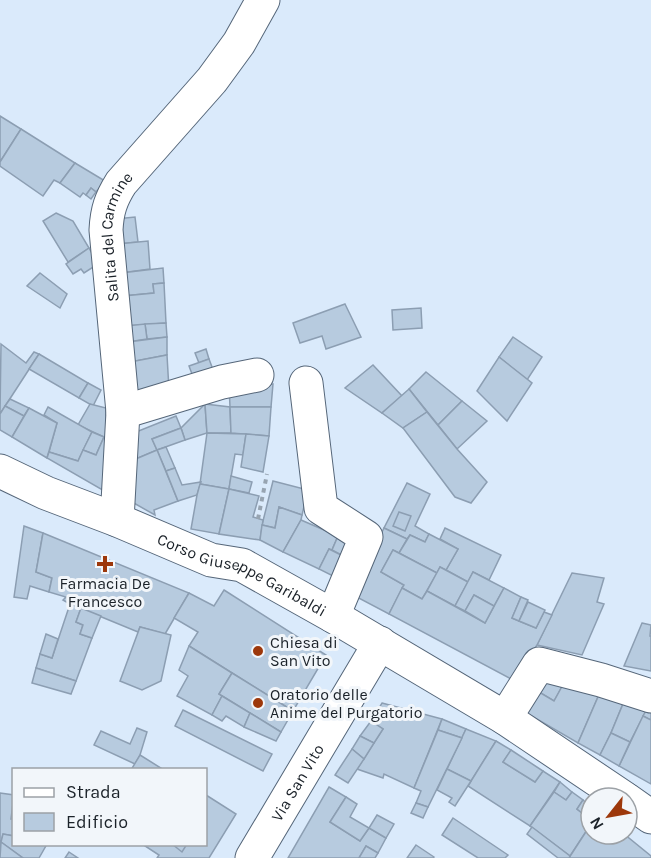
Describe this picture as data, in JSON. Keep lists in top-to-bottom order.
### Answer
{
  "streets": {
    "street": ["Salita del Carmine", "Corso Giuseppe Garibaldi", "Via San Vito"]
  },
  "crossings": [
    ["Salita del Carmine", "Corso Giuseppe Garibaldi"],
    ["Corso Giuseppe Garibaldi", "Via San Vito"]
  ],
  "places": {
    "health": ["Farmacia De Francesco"],
    "other": ["Chiesa di San Vito", "Oratorio delle Anime del Purgatorio"]
  },
  "legend": ["Strada", "Edificio"],
  "north": "bottom left"
}
